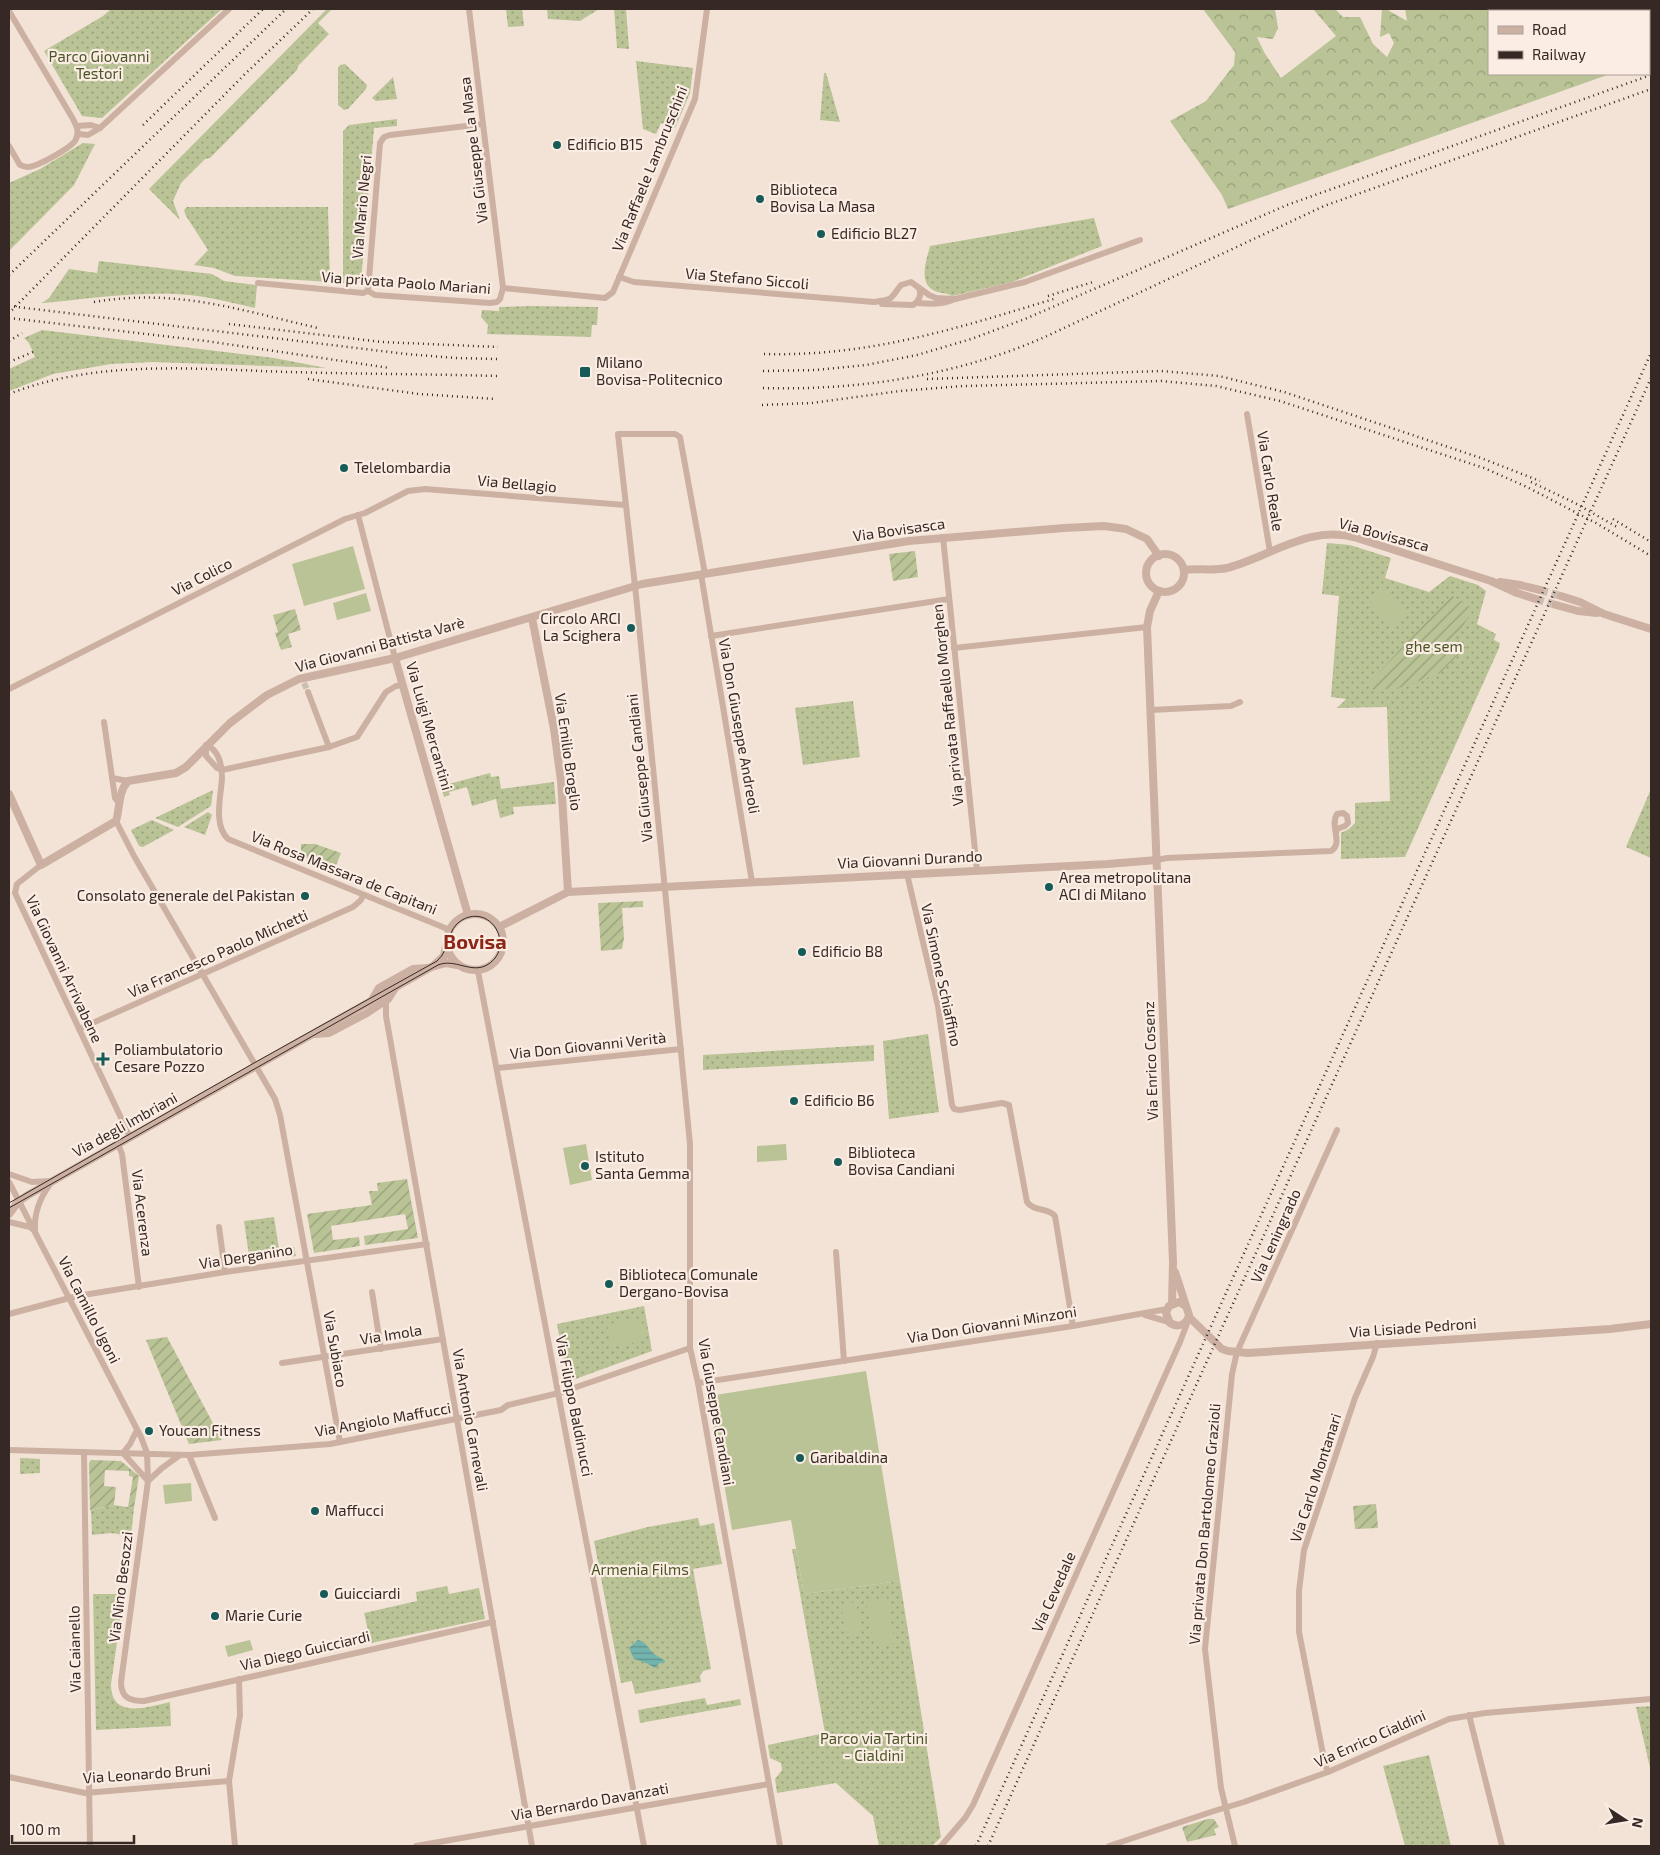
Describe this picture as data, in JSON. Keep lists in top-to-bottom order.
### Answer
{
  "streets": {
    "street": [
      "Via Giuseppe La Masa",
      "Via Raffaele Lambruschini",
      "Via Mario Negri",
      "Via Stefano Siccoli",
      "Via privata Paolo Mariani",
      "Via Carlo Reale",
      "Via Bellagio",
      "Via Bovisasca",
      "Via Colico",
      "Via Giovanni Battista Varè",
      "Via privata Raffaello Morghen",
      "Via Luigi Mercantini",
      "Via Don Giuseppe Andreoli",
      "Via Emilio Broglio",
      "Via Giuseppe Candiani",
      "Via Giovanni Durando",
      "Via Rosa Massara de Capitani",
      "Via Francesco Paolo Michetti",
      "Via Giovanni Arrivabene",
      "Via Simone Schiaffino",
      "Via Don Giovanni Verità",
      "Via Enrico Cosenz",
      "Via degli Imbriani",
      "Via Acerenza",
      "Via Leningrado",
      "Via Derganino",
      "Via Camillo Ugoni",
      "Via Don Giovanni Minzoni",
      "Via Lisiade Pedroni",
      "Via Imola",
      "Via Subiaco",
      "Via Filippo Baldinucci",
      "Via Angiolo Maffucci",
      "Via Antonio Carnevali",
      "Via Carlo Montanari",
      "Via privata Don Bartolomeo Grazioli",
      "Via Nino Besozzi",
      "Via Cevedale",
      "Via Caianello",
      "Via Diego Guicciardi",
      "Via Enrico Cialdini",
      "Via Leonardo Bruni",
      "Via Bernardo Davanzati"
    ]
  },
  "crossings": [
    ["Via Giuseppe La Masa", "Via Mario Negri"],
    ["Via Giuseppe La Masa", "Via privata Paolo Mariani"],
    ["Via Raffaele Lambruschini", "Via Stefano Siccoli"],
    ["Via Raffaele Lambruschini", "Via privata Paolo Mariani"],
    ["Via Mario Negri", "Via privata Paolo Mariani"],
    ["Via Stefano Siccoli", "Via privata Paolo Mariani"],
    ["Via Carlo Reale", "Via Bovisasca"],
    ["Via Bellagio", "Via Colico"],
    ["Via Bellagio", "Via Don Giuseppe Andreoli"],
    ["Via Bellagio", "Via Giuseppe Candiani"],
    ["Via Bovisasca", "Via Giovanni Battista Varè"],
    ["Via Bovisasca", "Via privata Raffaello Morghen"],
    ["Via Bovisasca", "Via Don Giuseppe Andreoli"],
    ["Via Bovisasca", "Via Giuseppe Candiani"],
    ["Via Bovisasca", "Via Enrico Cosenz"],
    ["Via Colico", "Via Luigi Mercantini"],
    ["Via Giovanni Battista Varè", "Via Luigi Mercantini"],
    ["Via Giovanni Battista Varè", "Via Emilio Broglio"],
    ["Via Giovanni Battista Varè", "Via Giuseppe Candiani"],
    ["Via privata Raffaello Morghen", "Via Giovanni Durando"],
    ["Via Luigi Mercantini", "Via Rosa Massara de Capitani"],
    ["Via Luigi Mercantini", "Via degli Imbriani"],
    ["Via Luigi Mercantini", "Via Filippo Baldinucci"],
    ["Via Don Giuseppe Andreoli", "Via Giuseppe Candiani"],
    ["Via Don Giuseppe Andreoli", "Via Giovanni Durando"],
    ["Via Emilio Broglio", "Via Giovanni Durando"],
    ["Via Giuseppe Candiani", "Via Giovanni Durando"],
    ["Via Giuseppe Candiani", "Via Don Giovanni Verità"],
    ["Via Giuseppe Candiani", "Via Don Giovanni Minzoni"],
    ["Via Giuseppe Candiani", "Via Angiolo Maffucci"],
    ["Via Giuseppe Candiani", "Via Bernardo Davanzati"],
    ["Via Giovanni Durando", "Via Simone Schiaffino"],
    ["Via Giovanni Durando", "Via Enrico Cosenz"],
    ["Via Rosa Massara de Capitani", "Via Francesco Paolo Michetti"],
    ["Via Rosa Massara de Capitani", "Via degli Imbriani"],
    ["Via Rosa Massara de Capitani", "Via Filippo Baldinucci"],
    ["Via Francesco Paolo Michetti", "Via Giovanni Arrivabene"],
    ["Via Francesco Paolo Michetti", "Via Subiaco"],
    ["Via Giovanni Arrivabene", "Via degli Imbriani"],
    ["Via Simone Schiaffino", "Via Don Giovanni Minzoni"],
    ["Via Don Giovanni Verità", "Via Filippo Baldinucci"],
    ["Via Enrico Cosenz", "Via Don Giovanni Minzoni"],
    ["Via Enrico Cosenz", "Via Lisiade Pedroni"],
    ["Via Enrico Cosenz", "Via Cevedale"],
    ["Via degli Imbriani", "Via Acerenza"],
    ["Via degli Imbriani", "Via Camillo Ugoni"],
    ["Via degli Imbriani", "Via Subiaco"],
    ["Via degli Imbriani", "Via Filippo Baldinucci"],
    ["Via degli Imbriani", "Via Antonio Carnevali"],
    ["Via Acerenza", "Via Derganino"],
    ["Via Leningrado", "Via Lisiade Pedroni"],
    ["Via Leningrado", "Via privata Don Bartolomeo Grazioli"],
    ["Via Derganino", "Via Camillo Ugoni"],
    ["Via Derganino", "Via Subiaco"],
    ["Via Derganino", "Via Antonio Carnevali"],
    ["Via Camillo Ugoni", "Via Angiolo Maffucci"],
    ["Via Camillo Ugoni", "Via Nino Besozzi"],
    ["Via Don Giovanni Minzoni", "Via Lisiade Pedroni"],
    ["Via Don Giovanni Minzoni", "Via Cevedale"],
    ["Via Lisiade Pedroni", "Via Carlo Montanari"],
    ["Via Lisiade Pedroni", "Via privata Don Bartolomeo Grazioli"],
    ["Via Lisiade Pedroni", "Via Cevedale"],
    ["Via Imola", "Via Subiaco"],
    ["Via Imola", "Via Antonio Carnevali"],
    ["Via Subiaco", "Via Angiolo Maffucci"],
    ["Via Filippo Baldinucci", "Via Angiolo Maffucci"],
    ["Via Filippo Baldinucci", "Via Bernardo Davanzati"],
    ["Via Angiolo Maffucci", "Via Antonio Carnevali"],
    ["Via Angiolo Maffucci", "Via Nino Besozzi"],
    ["Via Angiolo Maffucci", "Via Caianello"],
    ["Via Antonio Carnevali", "Via Diego Guicciardi"],
    ["Via Antonio Carnevali", "Via Bernardo Davanzati"],
    ["Via Carlo Montanari", "Via Enrico Cialdini"],
    ["Via privata Don Bartolomeo Grazioli", "Via Enrico Cialdini"],
    ["Via Nino Besozzi", "Via Diego Guicciardi"],
    ["Via Caianello", "Via Leonardo Bruni"]
  ],
  "districts": ["Bovisa"],
  "parks": [
    "Parco Giovanni Testori",
    "ghe sem",
    "Armenia Films",
    "Parco via Tartini - Cialdini"
  ],
  "places": {
    "other": [
      "Edificio B15",
      "Biblioteca Bovisa La Masa",
      "Edificio BL27",
      "Telelombardia",
      "Circolo ARCI La Scighera",
      "Area metropolitana ACI di Milano",
      "Consolato generale del Pakistan",
      "Edificio B8",
      "Edificio B6",
      "Biblioteca Bovisa Candiani",
      "Istituto Santa Gemma",
      "Biblioteca Comunale Dergano-Bovisa",
      "Youcan Fitness",
      "Garibaldina",
      "Maffucci",
      "Guicciardi",
      "Marie Curie"
    ],
    "transit": ["Milano Bovisa-Politecnico"],
    "health": ["Poliambulatorio Cesare Pozzo"]
  },
  "legend": ["Road", "Railway"],
  "scale_bar": "100 m",
  "north": "right"
}
